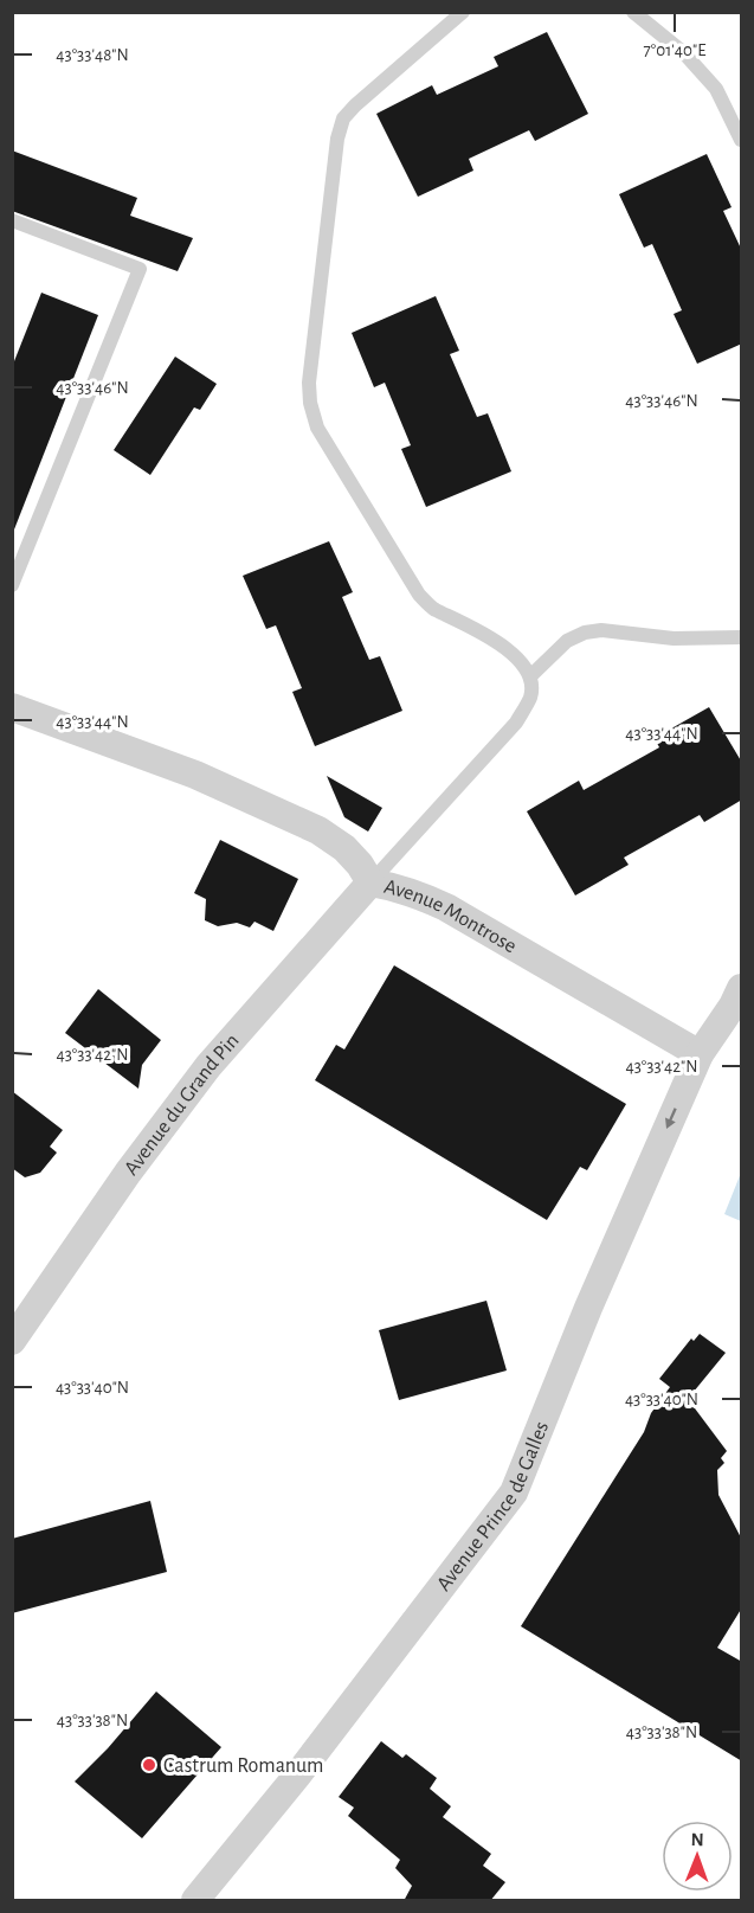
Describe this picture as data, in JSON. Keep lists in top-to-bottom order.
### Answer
{
  "streets": {
    "street": ["Avenue Montrose", "Avenue du Grand Pin", "Avenue Prince de Galles"]
  },
  "crossings": [
    ["Avenue Montrose", "Avenue du Grand Pin"],
    ["Avenue Montrose", "Avenue Prince de Galles"]
  ],
  "one_way": ["Avenue Prince de Galles"],
  "places": ["Castrum Romanum"],
  "north": "top",
  "coordinates": [
    "7°01'40\"E",
    "43°33'48\"N",
    "43°33'46\"N",
    "43°33'44\"N",
    "43°33'42\"N",
    "43°33'40\"N",
    "43°33'38\"N"
  ]
}
